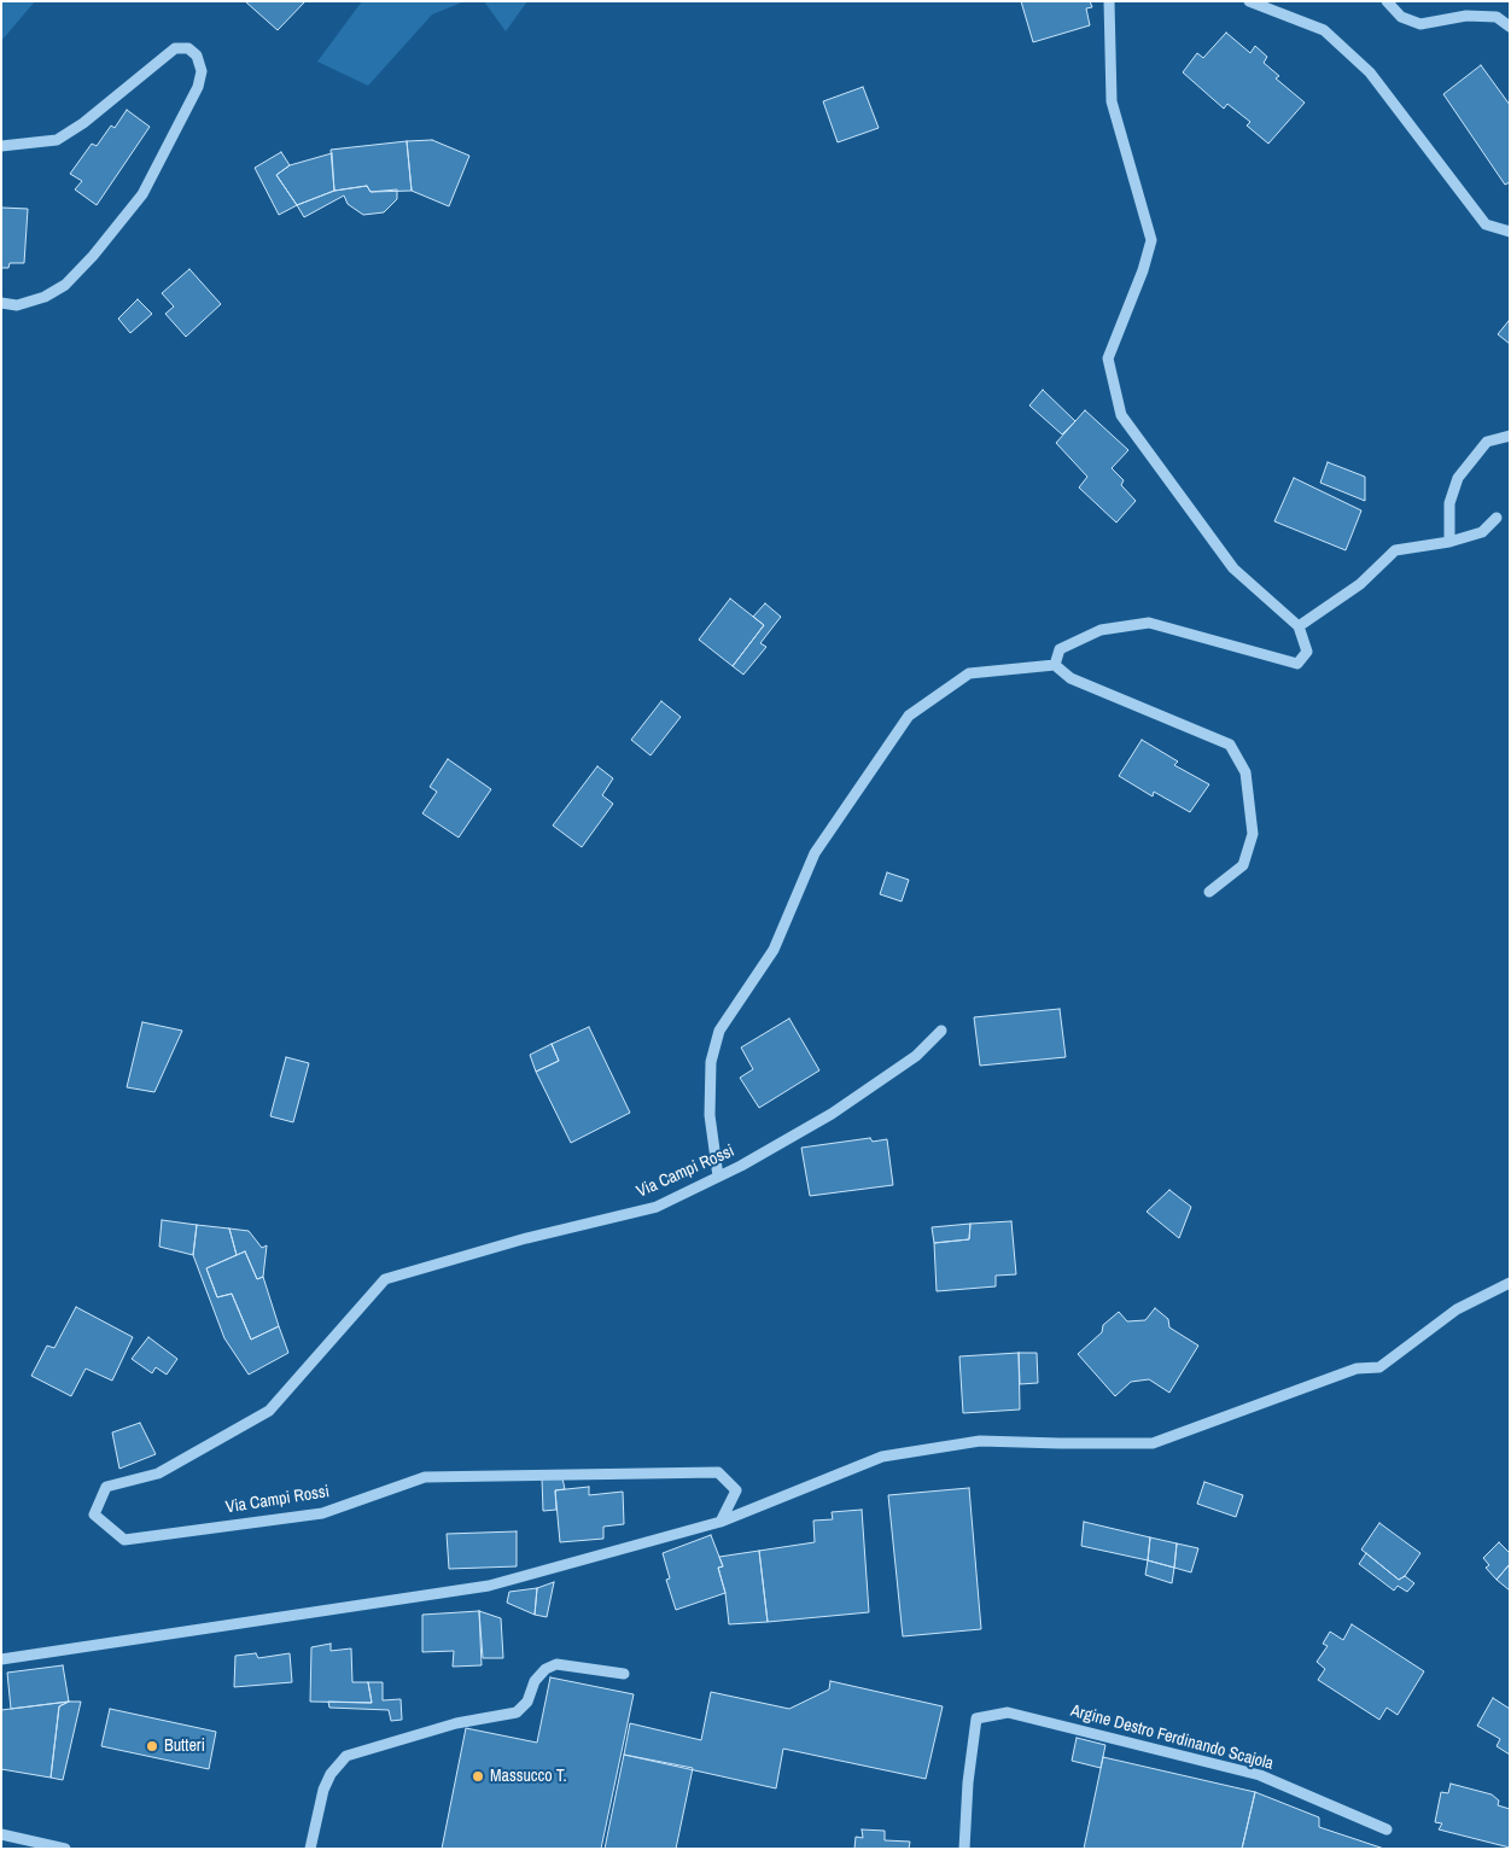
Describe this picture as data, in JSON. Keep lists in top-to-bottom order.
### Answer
{
  "streets": {
    "street": ["Via Campi Rossi", "Argine Destro Ferdinando Scajola"]
  },
  "places": ["Butteri", "Massucco T."]
}
